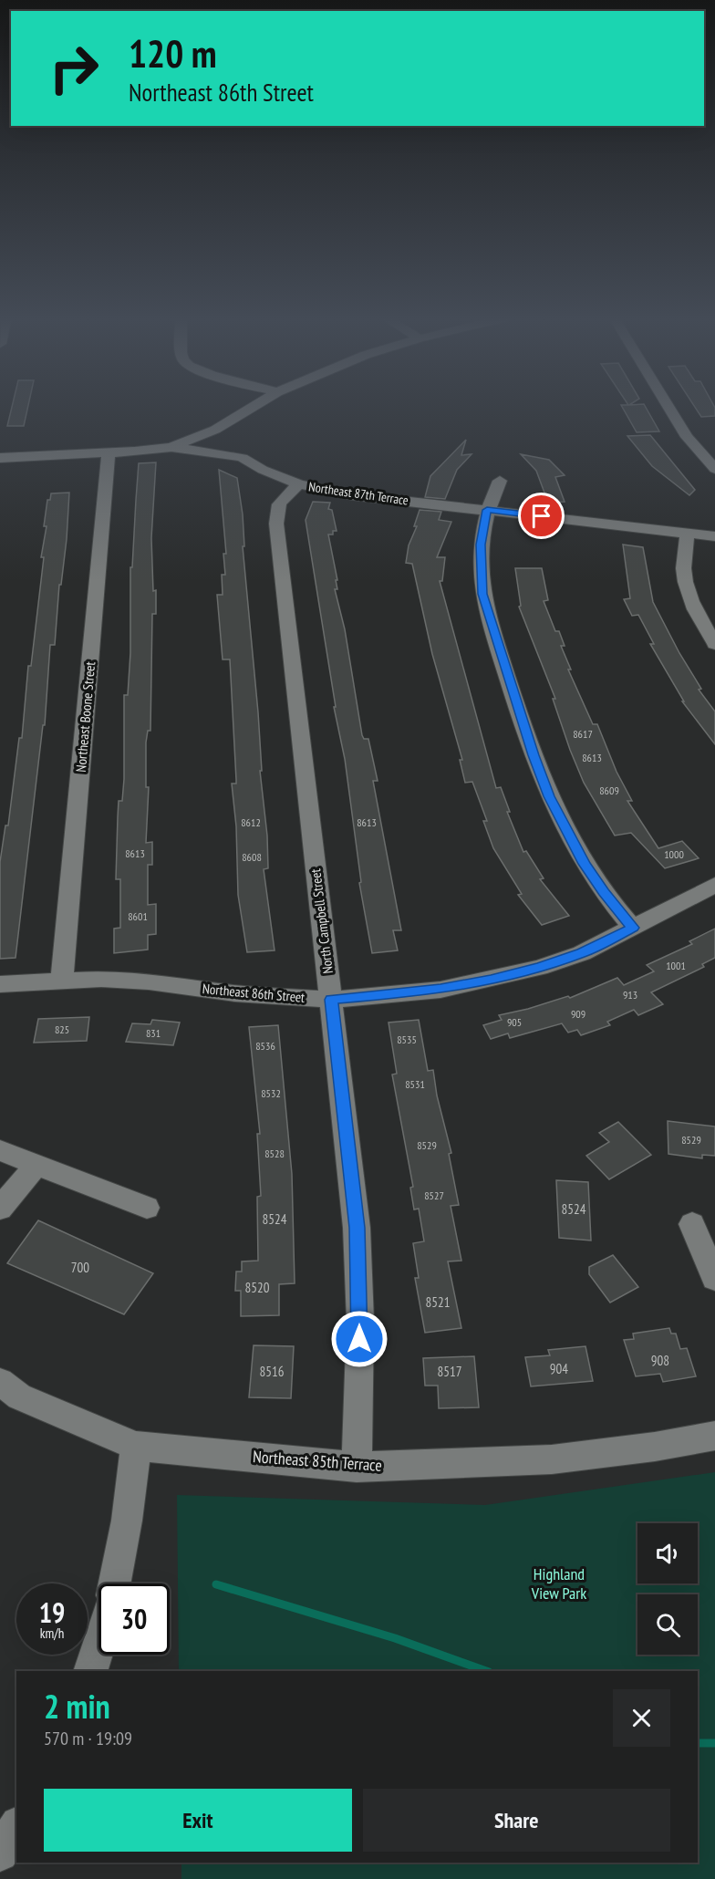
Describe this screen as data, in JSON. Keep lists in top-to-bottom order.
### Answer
{
  "streets": {
    "street": [
      "Northeast 87th Terrace",
      "Northeast Boone Street",
      "North Campbell Street",
      "Northeast 86th Street",
      "Northeast 85th Terrace"
    ]
  },
  "crossings": [
    ["Northeast 87th Terrace", "North Campbell Street"],
    ["Northeast Boone Street", "Northeast 86th Street"],
    ["North Campbell Street", "Northeast 86th Street"],
    ["North Campbell Street", "Northeast 85th Terrace"]
  ],
  "parks": ["Highland View Park"],
  "house_numbers": [
    "8617",
    "8613",
    "8609",
    "8612",
    "8613",
    "8613",
    "1000",
    "8608",
    "8601",
    "1001",
    "913",
    "909",
    "905",
    "825",
    "831",
    "8535",
    "8536",
    "8531",
    "8532",
    "8529",
    "8529",
    "8528",
    "8527",
    "8524",
    "8524",
    "700",
    "8520",
    "8521",
    "908",
    "904",
    "8516",
    "8517"
  ],
  "page": {
    "turn": ["120 m", "Northeast 86th Street"],
    "speed": "19 km/h",
    "limit": "30",
    "heading": ["2 min", "570 m · 19:09"],
    "buttons": ["Exit", "Share"]
  }
}
